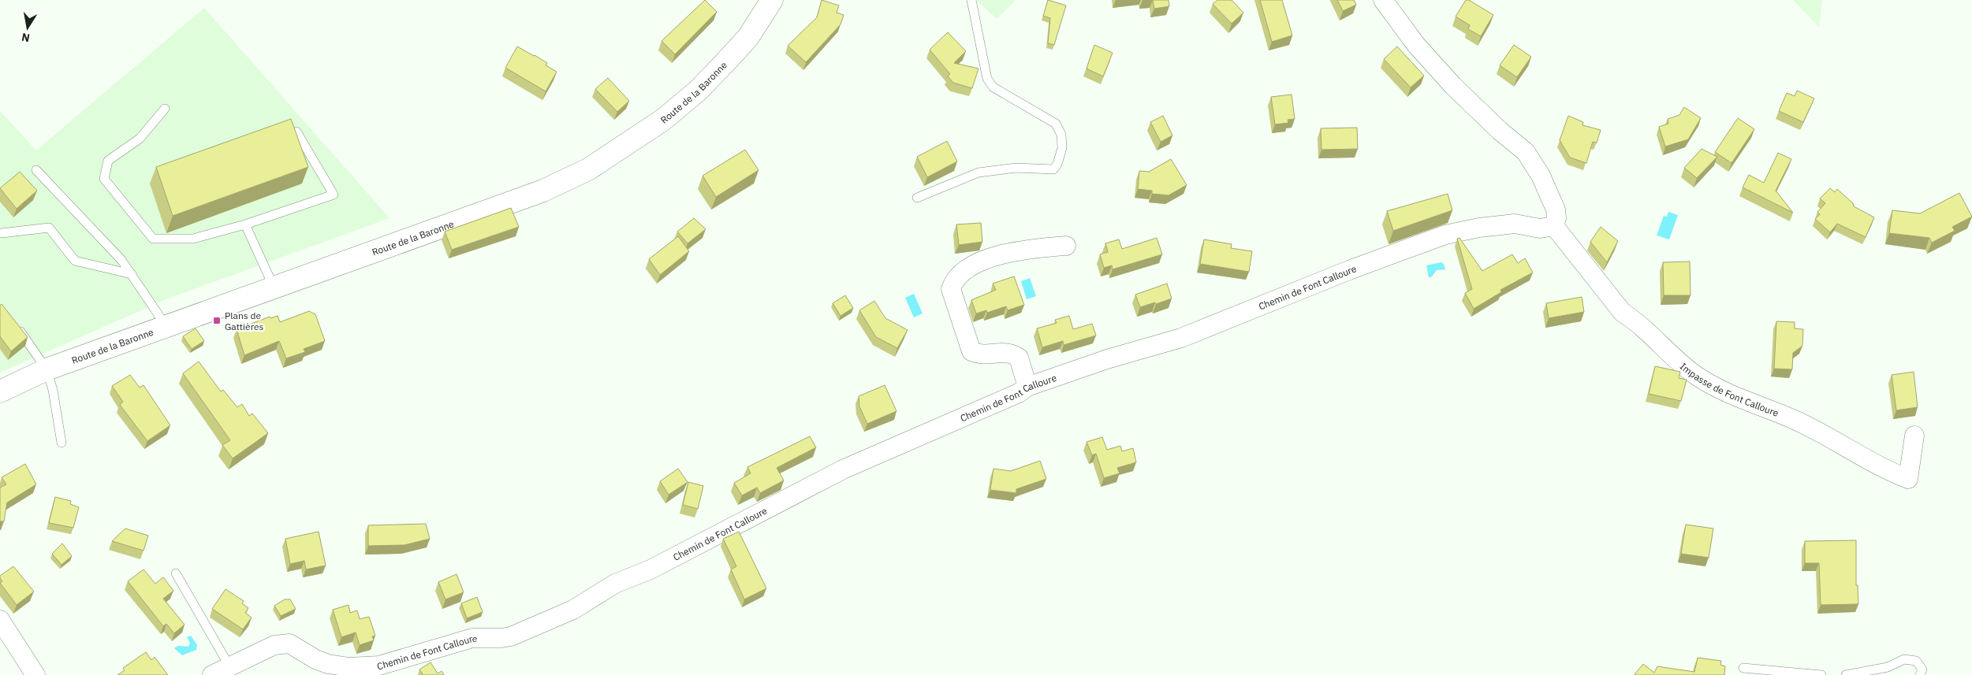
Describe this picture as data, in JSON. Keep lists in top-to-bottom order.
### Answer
{
  "streets": {
    "main road": ["Route de la Baronne"],
    "street": ["Chemin de Font Calloure", "Impasse de Font Calloure"]
  },
  "crossings": [
    ["Chemin de Font Calloure", "Impasse de Font Calloure"]
  ],
  "places": {
    "transit": ["Plans de Gattières"]
  },
  "north": "bottom"
}
